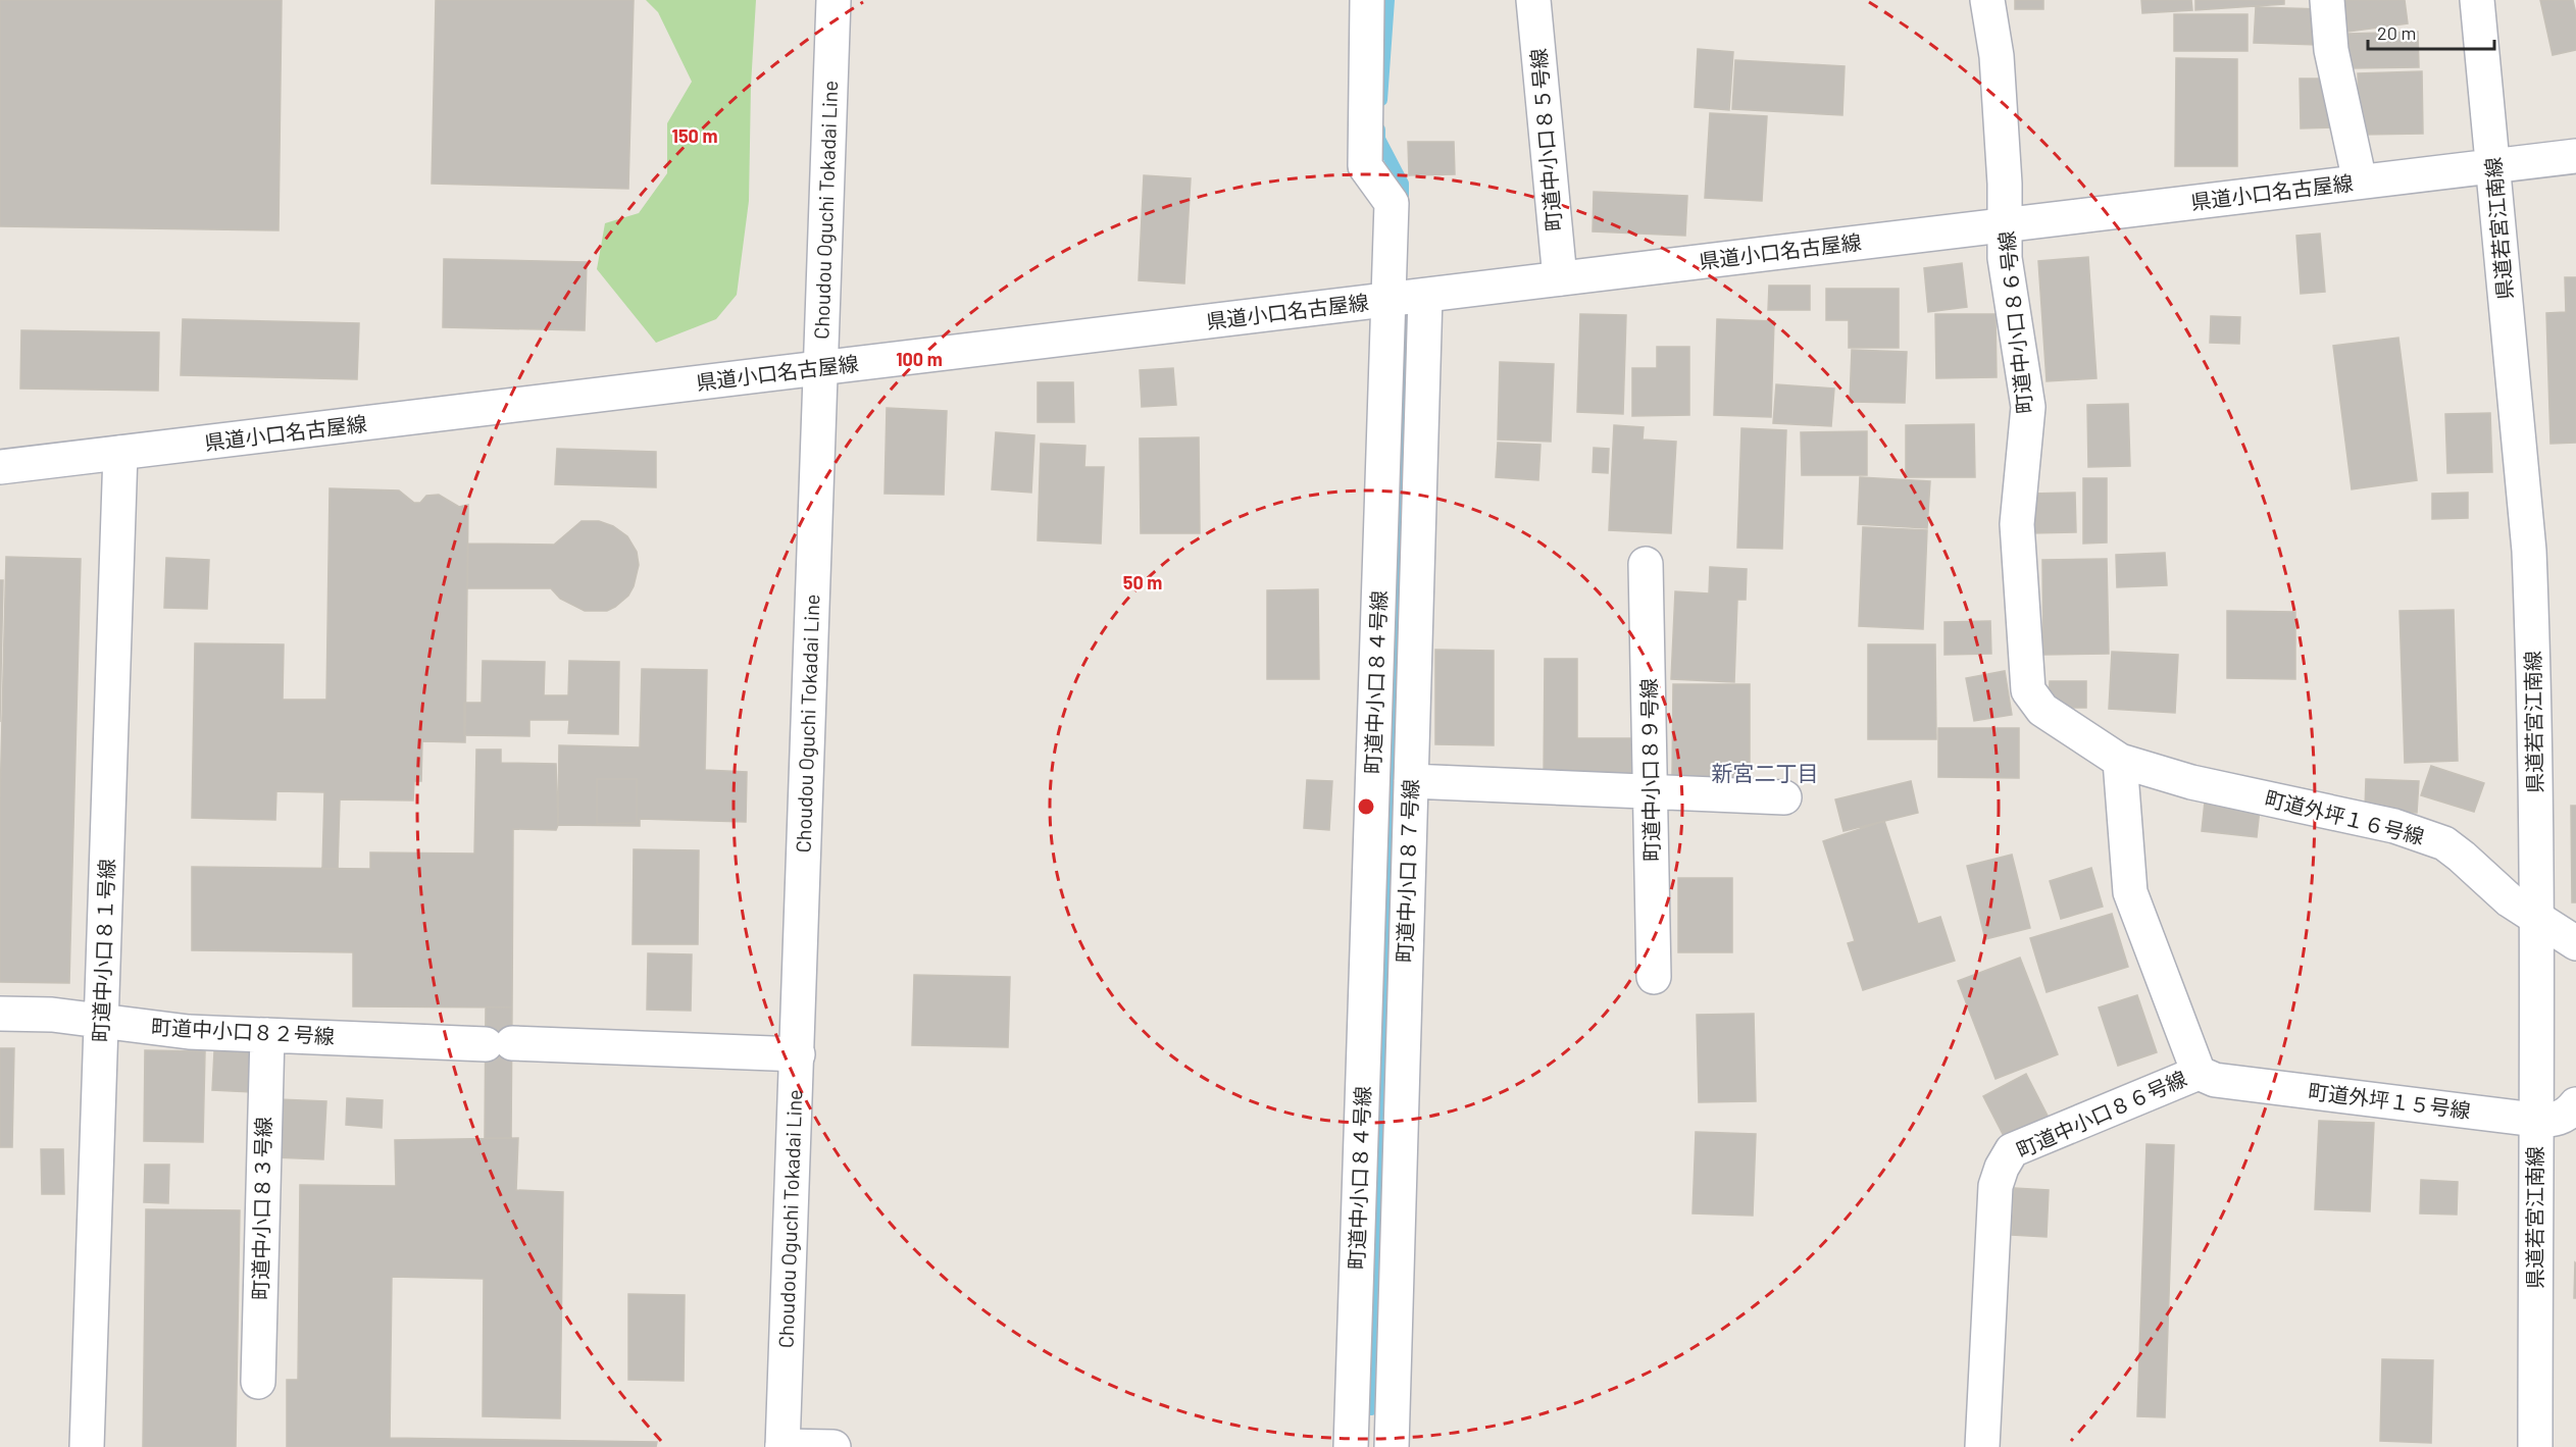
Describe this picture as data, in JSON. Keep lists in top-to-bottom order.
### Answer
{
  "streets": {
    "street": [
      "町道中小口８５号線",
      "県道小口名古屋線",
      "Choudou Oguchi Tokadai Line",
      "県道若宮江南線",
      "町道中小口８６号線",
      "町道中小口８４号線",
      "町道中小口８９号線",
      "町道外坪１６号線",
      "町道中小口８７号線",
      "町道中小口８１号線",
      "町道中小口８２号線",
      "町道外坪１５号線",
      "町道中小口８３号線"
    ]
  },
  "crossings": [
    ["町道中小口８５号線", "県道小口名古屋線"],
    ["県道小口名古屋線", "Choudou Oguchi Tokadai Line"],
    ["県道小口名古屋線", "県道若宮江南線"],
    ["県道小口名古屋線", "町道中小口８６号線"],
    ["県道小口名古屋線", "町道中小口８４号線"],
    ["県道小口名古屋線", "町道中小口８７号線"],
    ["県道小口名古屋線", "町道中小口８１号線"],
    ["Choudou Oguchi Tokadai Line", "町道中小口８２号線"],
    ["県道若宮江南線", "町道外坪１６号線"],
    ["県道若宮江南線", "町道外坪１５号線"],
    ["町道中小口８６号線", "町道外坪１６号線"],
    ["町道中小口８６号線", "町道外坪１５号線"],
    ["町道中小口８１号線", "町道中小口８２号線"],
    ["町道中小口８２号線", "町道中小口８３号線"]
  ],
  "districts": ["新宮二丁目"],
  "scale_bar": "20 m",
  "rings": ["150 m", "100 m", "50 m"]
}
